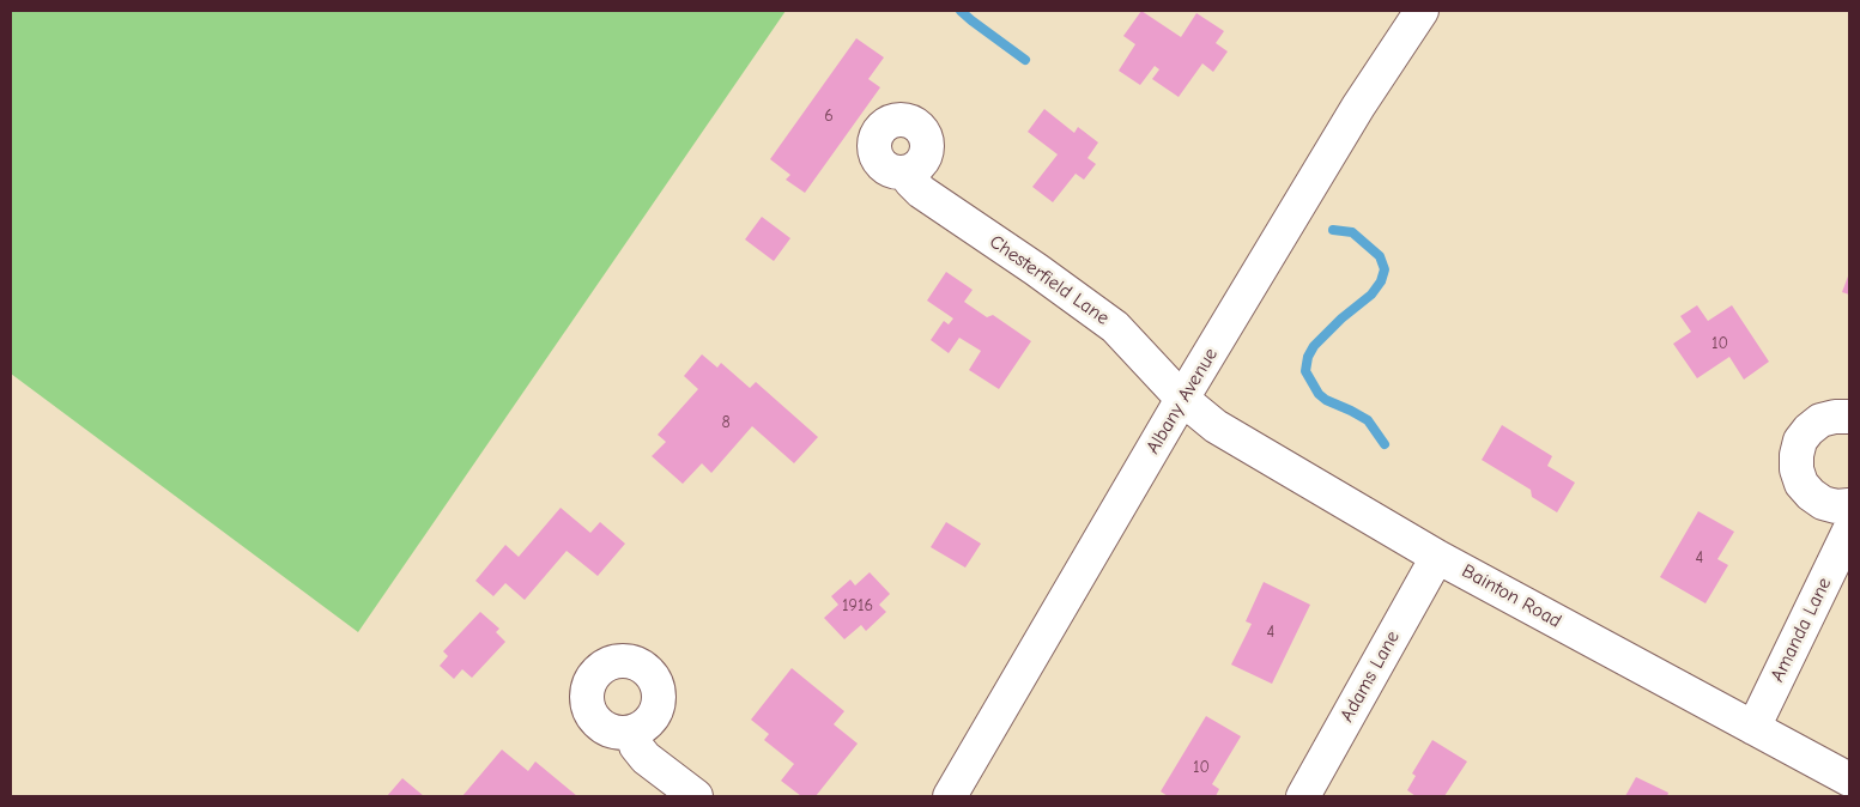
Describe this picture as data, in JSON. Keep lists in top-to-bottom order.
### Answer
{
  "streets": {
    "main road": [
      "Chesterfield Lane",
      "Albany Avenue",
      "Bainton Road",
      "Amanda Lane",
      "Adams Lane"
    ]
  },
  "crossings": [
    ["Chesterfield Lane", "Albany Avenue"],
    ["Chesterfield Lane", "Bainton Road"],
    ["Albany Avenue", "Bainton Road"],
    ["Bainton Road", "Amanda Lane"],
    ["Bainton Road", "Adams Lane"]
  ],
  "house_numbers": [
    "6",
    "10",
    "8",
    "4",
    "1916",
    "4",
    "10"
  ]
}
